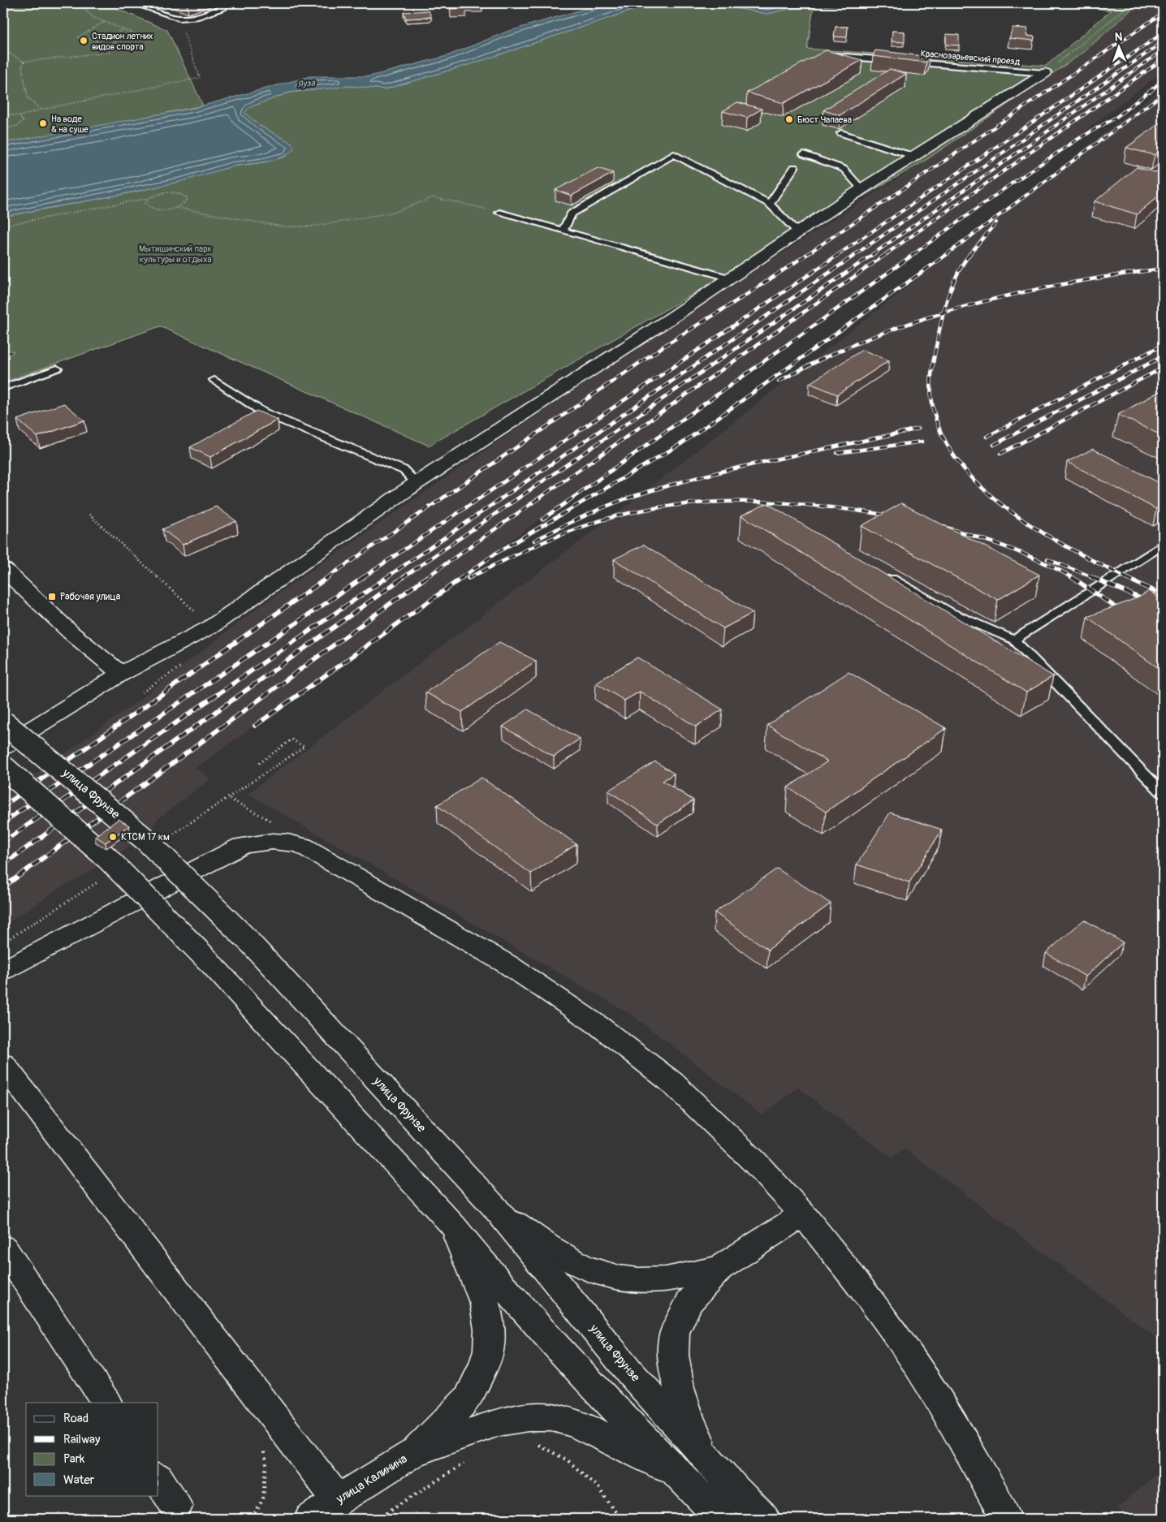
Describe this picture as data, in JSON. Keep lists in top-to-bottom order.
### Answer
{
  "streets": {
    "street": ["улица Фрунзе", "улица Калинина"],
    "lane": ["Краснозарьевский проезд"]
  },
  "water": ["Яуза"],
  "parks": ["Мытищинский парк культуры и отдыха"],
  "places": {
    "other": [
      "Стадион летних видов спорта",
      "Бюст Чапаева",
      "На воде & на суше",
      "КТСМ 17 км"
    ],
    "transit": ["Рабочая улица"]
  },
  "legend": [
    "Road",
    "Railway",
    "Park",
    "Water"
  ],
  "north": "top"
}
